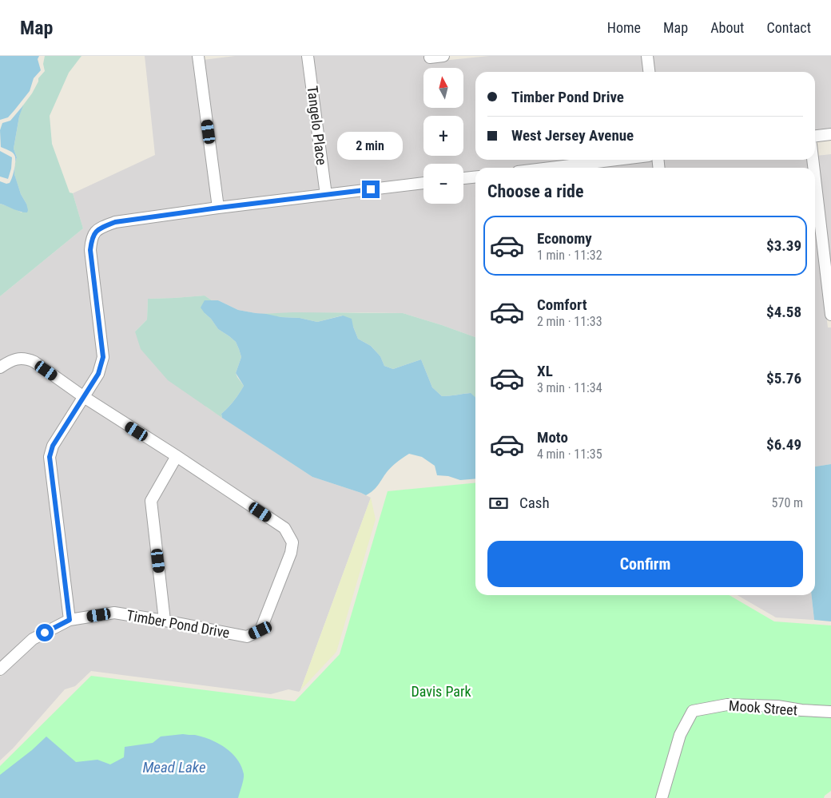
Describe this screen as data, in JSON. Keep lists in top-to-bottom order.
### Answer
{
  "streets": {
    "street": ["Tangelo Place", "Timber Pond Drive", "Mook Street"]
  },
  "water": ["Mead Lake"],
  "parks": ["Davis Park"],
  "north": "top",
  "page": {
    "header": "Map",
    "nav": [
      "Home",
      "Map",
      "About",
      "Contact"
    ],
    "map_buttons": ["+", "−"],
    "banner": ["Timber Pond Drive", "West Jersey Avenue"],
    "bubble": "2 min",
    "heading": "Choose a ride",
    "list": [
      {
        "name": "Economy",
        "note": "1 min · 11:32",
        "value": "$3.39"
      },
      {
        "name": "Comfort",
        "note": "2 min · 11:33",
        "value": "$4.58"
      },
      {
        "name": "XL",
        "note": "3 min · 11:34",
        "value": "$5.76"
      },
      {
        "name": "Moto",
        "note": "4 min · 11:35",
        "value": "$6.49"
      }
    ],
    "pay": ["Cash", "570 m"],
    "buttons": "Confirm"
  }
}
